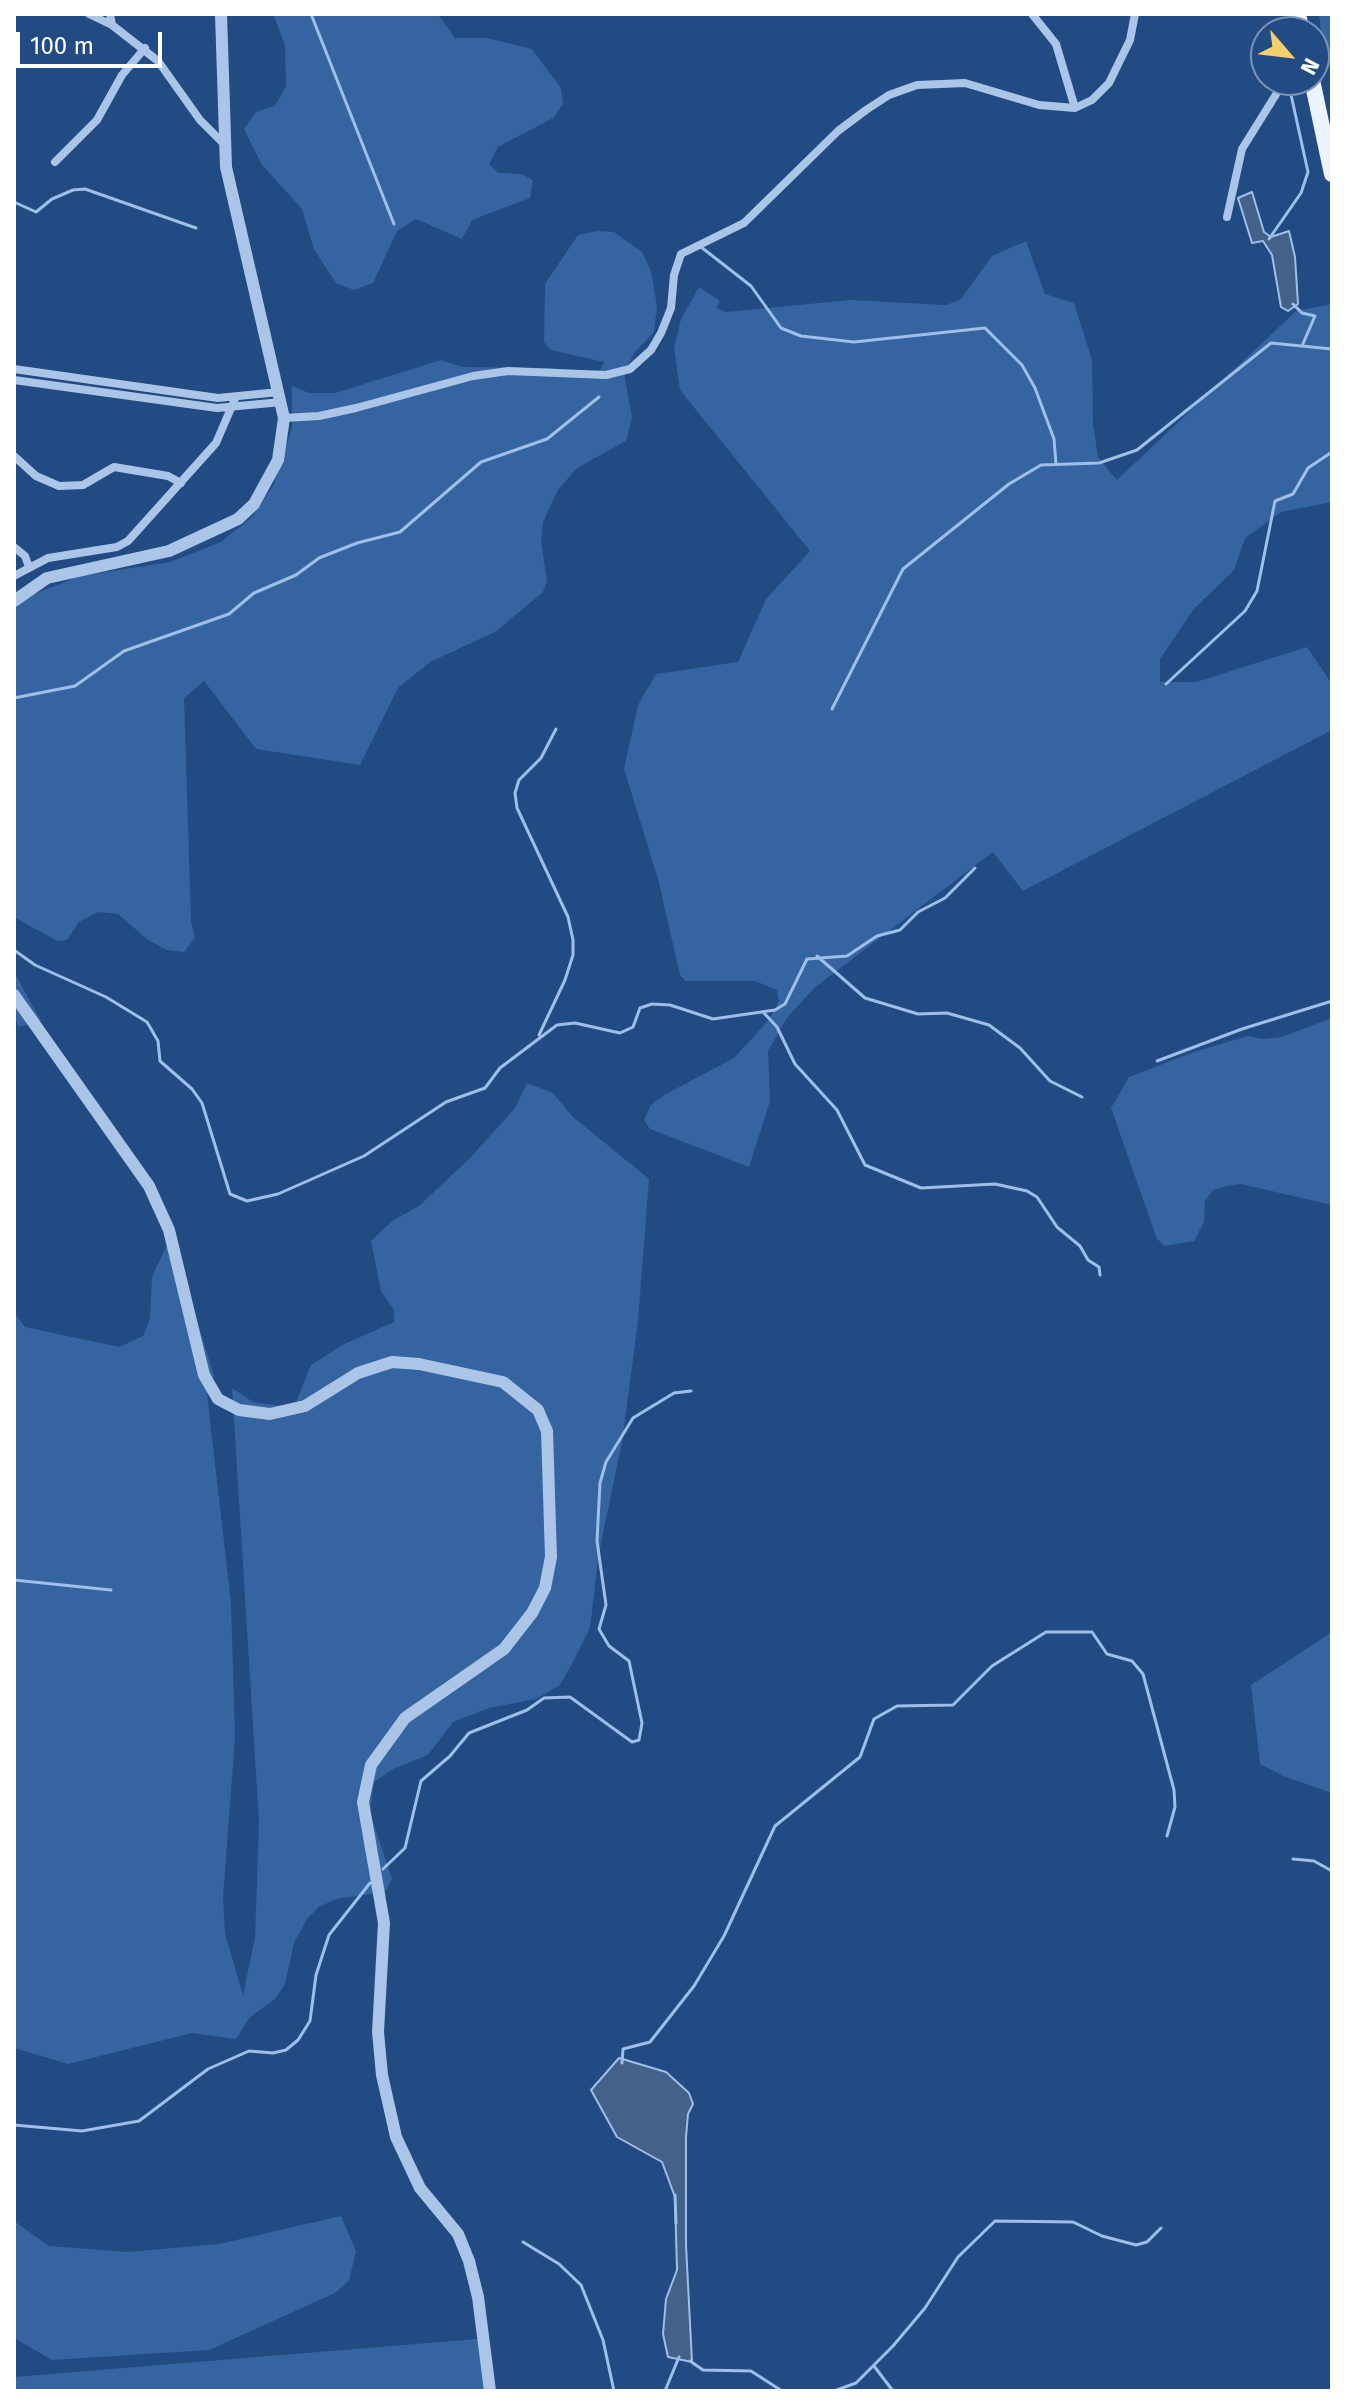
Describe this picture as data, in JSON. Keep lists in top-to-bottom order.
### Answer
{
  "scale_bar": "100 m",
  "north": "bottom right"
}
